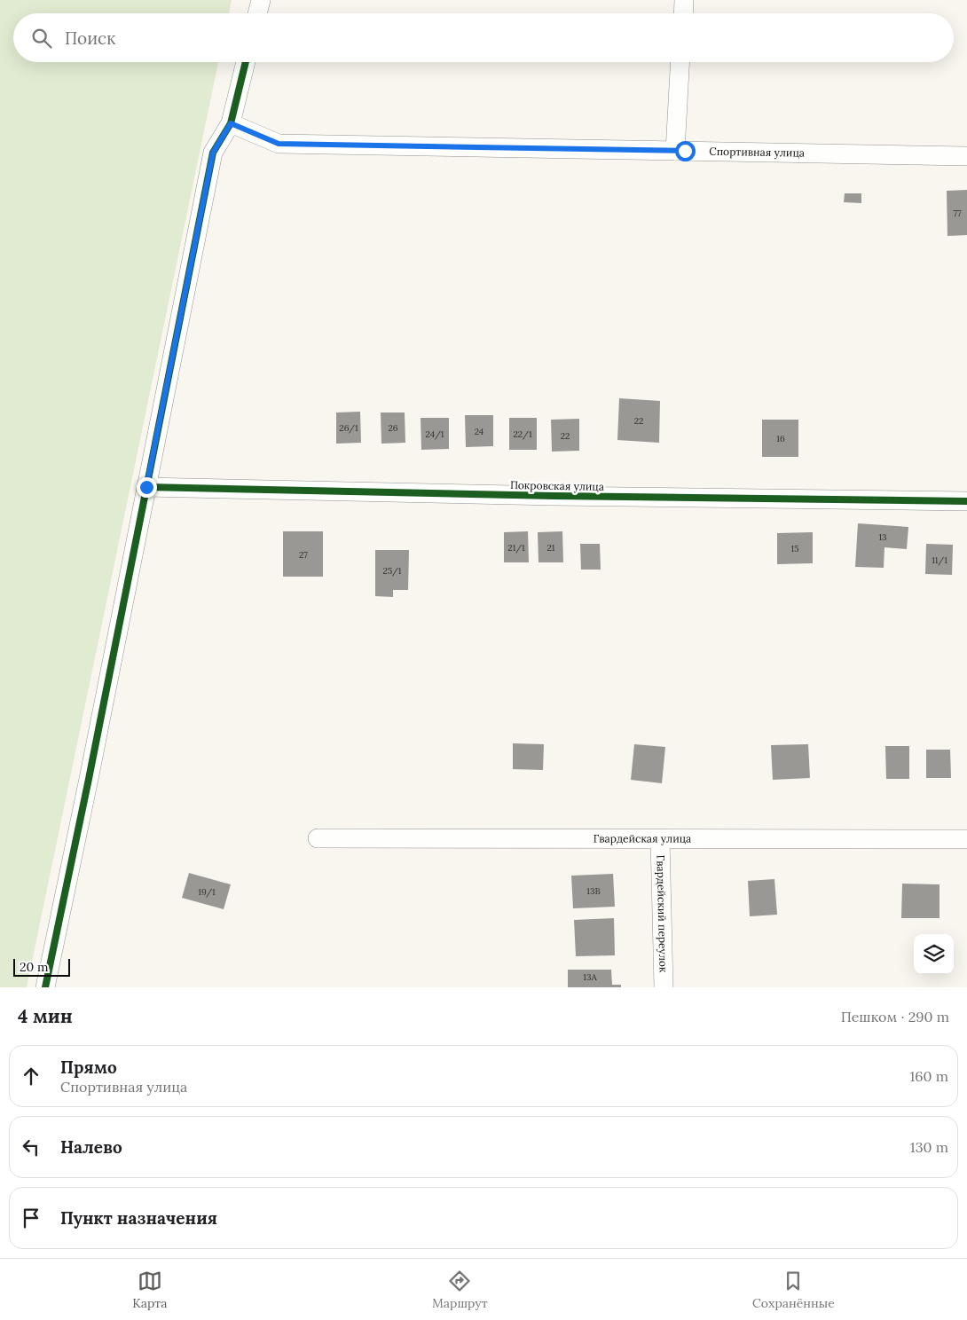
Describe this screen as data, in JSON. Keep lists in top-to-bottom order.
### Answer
{
  "streets": {
    "street": [
      "Спортивная улица",
      "Покровская улица",
      "Гвардейская улица",
      "Гвардейский переулок"
    ]
  },
  "crossings": [
    ["Гвардейская улица", "Гвардейский переулок"]
  ],
  "house_numbers": [
    "77",
    "22",
    "26/1",
    "26",
    "24",
    "24/1",
    "22/1",
    "22",
    "16",
    "13",
    "21/1",
    "21",
    "15",
    "27",
    "11/1",
    "25/1",
    "13В",
    "19/1",
    "13А"
  ],
  "scale_bar": "20 m",
  "page": {
    "search": "Поиск",
    "scale": "20 m",
    "heading": ["4 мин", "Пешком · 290 m"],
    "list": [
      ["Прямо", "Спортивная улица", "160 m"],
      ["Налево", "130 m"],
      "Пункт назначения"
    ],
    "nav": ["Карта", "Маршрут", "Сохранённые"]
  }
}
